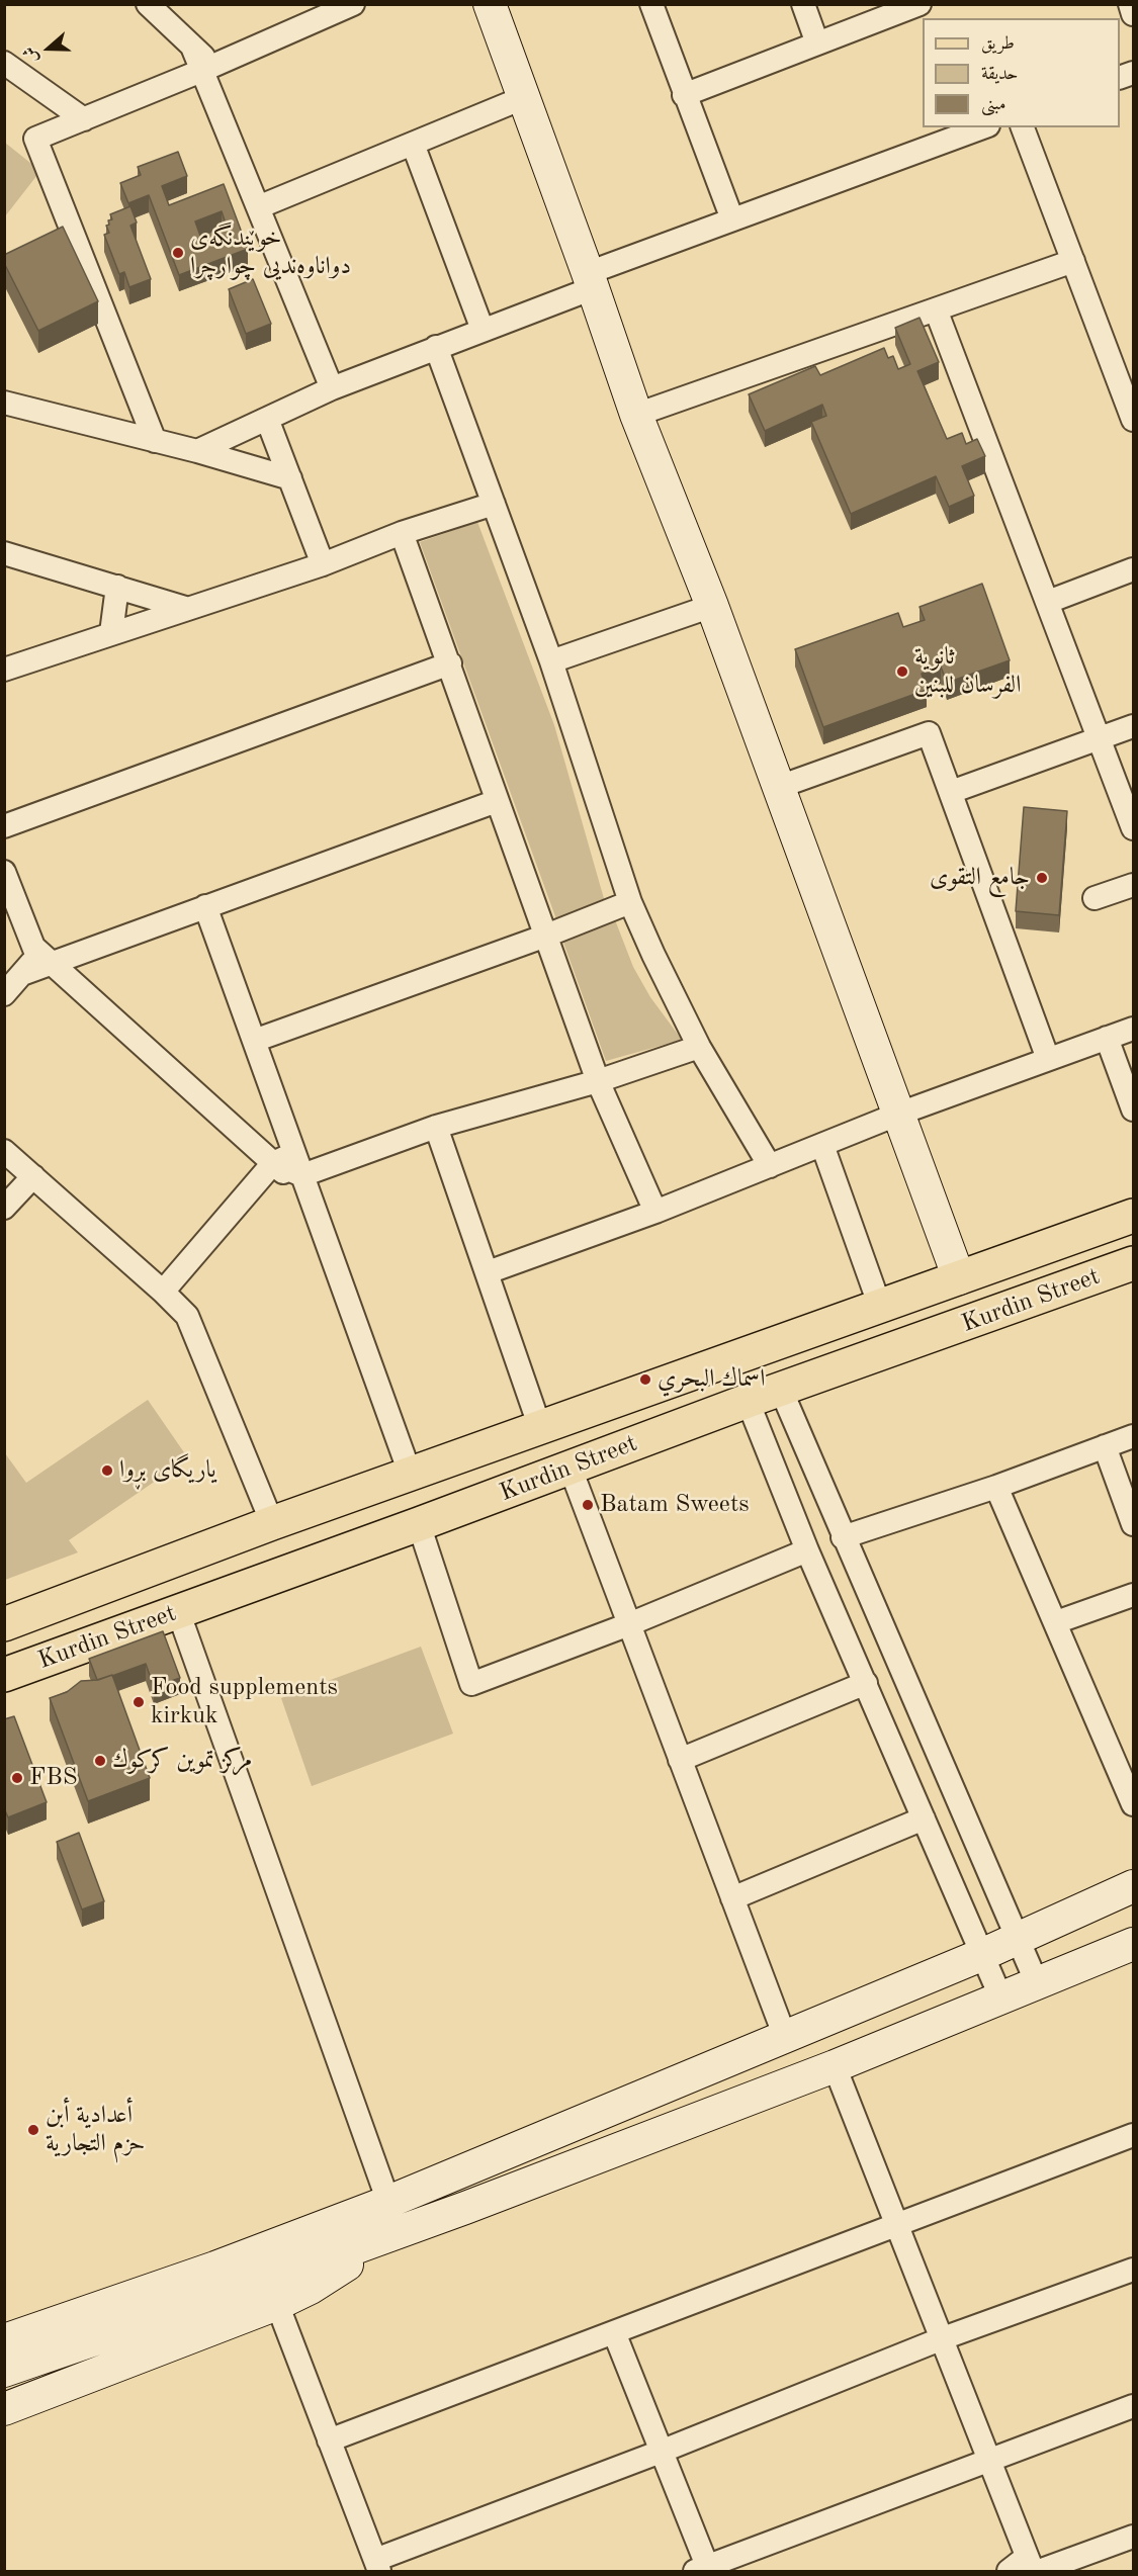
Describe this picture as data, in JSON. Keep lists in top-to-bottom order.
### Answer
{
  "streets": {
    "main road": ["Kurdin Street"]
  },
  "places": [
    "خوێندنگەی دواناوەندیی چوارچرا",
    "ثانوية الفرسان للبنين",
    "جامع التقوى",
    "اسماك البحري",
    "یاریگای بڕوا",
    "Batam Sweets",
    "Food supplements kirkuk",
    "مركز تموين كركوك",
    "FBS",
    "أعدادية أبن حزم التجارية"
  ],
  "legend": ["طريق", "حديقة", "مبنى"],
  "north": "left"
}
